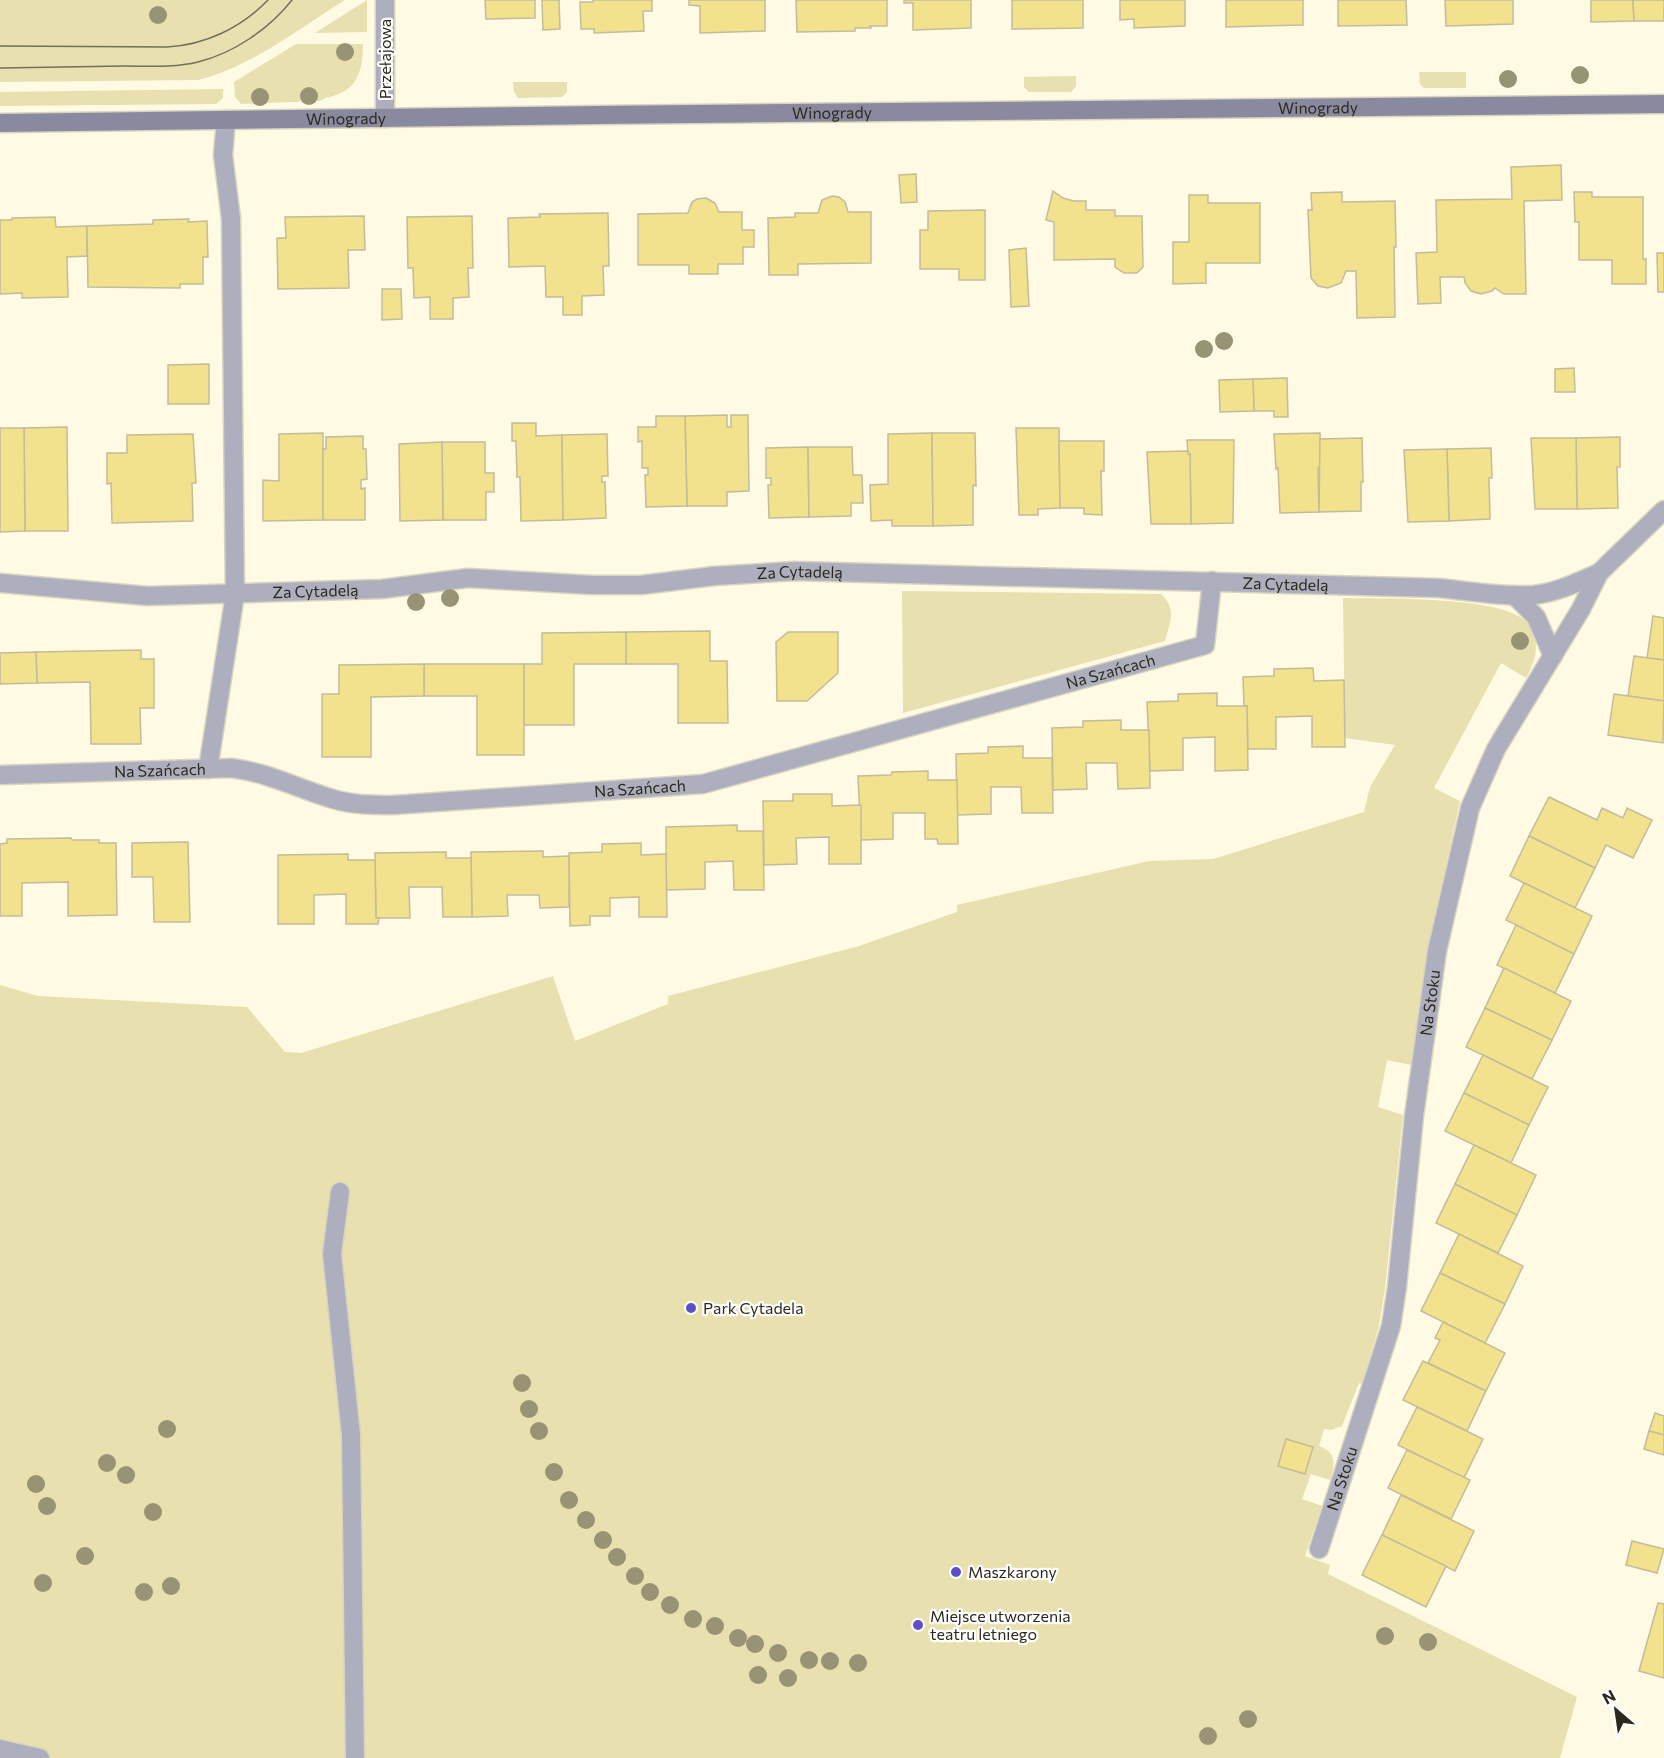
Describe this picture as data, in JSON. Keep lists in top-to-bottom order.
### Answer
{
  "streets": {
    "street": [
      "Przełajowa",
      "Winogrady",
      "Za Cytadelą",
      "Na Szańcach",
      "Na Stoku"
    ]
  },
  "crossings": [
    ["Przełajowa", "Winogrady"],
    ["Za Cytadelą", "Na Szańcach"],
    ["Za Cytadelą", "Na Stoku"]
  ],
  "places": ["Park Cytadela", "Maszkarony", "Miejsce utworzenia teatru letniego"],
  "north": "top left"
}
